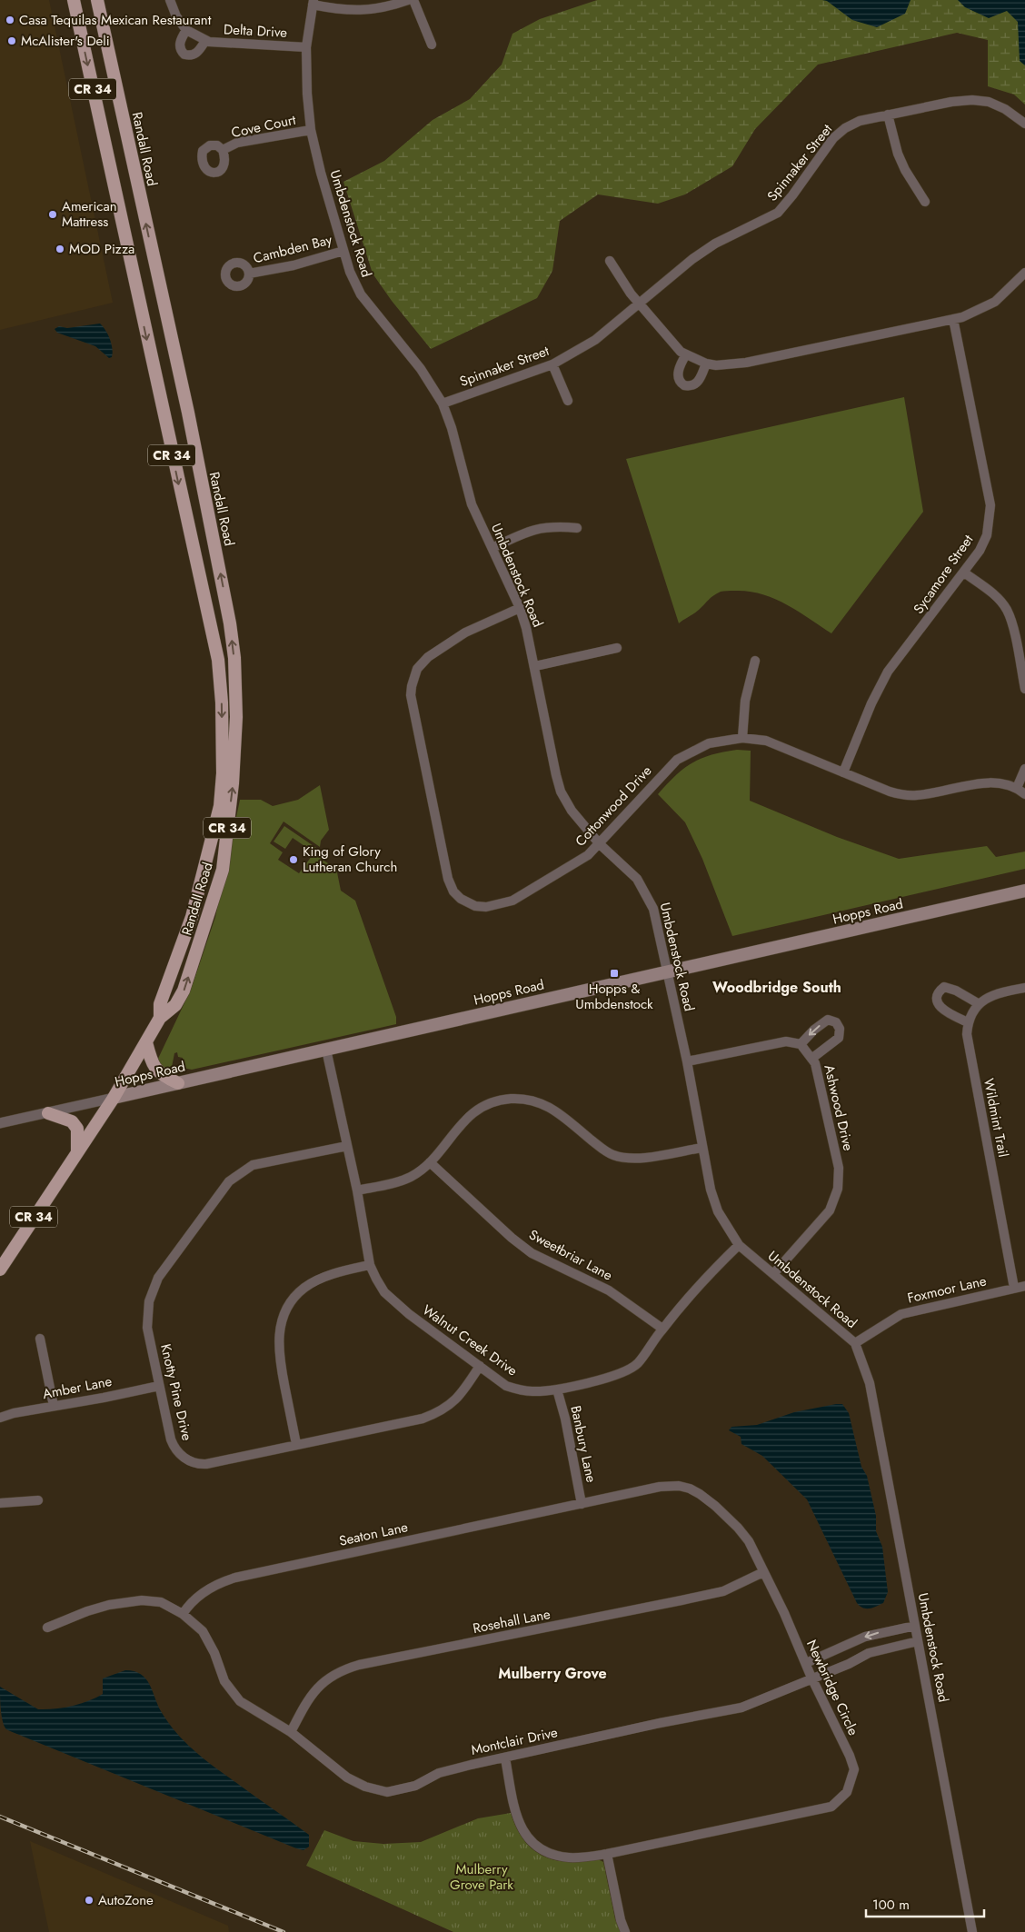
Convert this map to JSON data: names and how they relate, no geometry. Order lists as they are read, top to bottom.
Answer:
{
  "streets": {
    "main road": ["CR 34", "Randall Road", "Hopps Road"],
    "street": [
      "Delta Drive",
      "Cove Court",
      "Spinnaker Street",
      "Umbdenstock Road",
      "Cambden Bay",
      "Sycamore Street",
      "Cottonwood Drive",
      "Ashwood Drive",
      "Wildmint Trail",
      "Sweetbriar Lane",
      "Foxmoor Lane",
      "Walnut Creek Drive",
      "Amber Lane",
      "Knotty Pine Drive",
      "Banbury Lane",
      "Seaton Lane",
      "Rosehall Lane",
      "Newbridge Circle",
      "Montclair Drive"
    ]
  },
  "crossings": [
    ["Delta Drive", "Umbdenstock Road"],
    ["Cove Court", "Umbdenstock Road"],
    ["Randall Road", "Hopps Road"],
    ["Spinnaker Street", "Umbdenstock Road"],
    ["Umbdenstock Road", "Cambden Bay"],
    ["Umbdenstock Road", "Cottonwood Drive"],
    ["Umbdenstock Road", "Hopps Road"],
    ["Umbdenstock Road", "Ashwood Drive"],
    ["Umbdenstock Road", "Foxmoor Lane"],
    ["Umbdenstock Road", "Walnut Creek Drive"],
    ["Umbdenstock Road", "Montclair Drive"],
    ["Sycamore Street", "Cottonwood Drive"],
    ["Hopps Road", "Walnut Creek Drive"],
    ["Wildmint Trail", "Foxmoor Lane"],
    ["Sweetbriar Lane", "Walnut Creek Drive"],
    ["Walnut Creek Drive", "Knotty Pine Drive"],
    ["Walnut Creek Drive", "Banbury Lane"],
    ["Amber Lane", "Knotty Pine Drive"],
    ["Banbury Lane", "Seaton Lane"],
    ["Banbury Lane", "Newbridge Circle"],
    ["Seaton Lane", "Newbridge Circle"],
    ["Seaton Lane", "Montclair Drive"],
    ["Rosehall Lane", "Newbridge Circle"],
    ["Rosehall Lane", "Montclair Drive"],
    ["Newbridge Circle", "Montclair Drive"]
  ],
  "districts": ["Woodbridge South", "Mulberry Grove"],
  "parks": ["Mulberry Grove Park"],
  "places": {
    "other": [
      "Casa Tequilas Mexican Restaurant",
      "McAlister's Deli",
      "American Mattress",
      "MOD Pizza",
      "King of Glory Lutheran Church",
      "AutoZone"
    ],
    "transit": ["Hopps & Umbdenstock"]
  },
  "scale_bar": "100 m"
}
